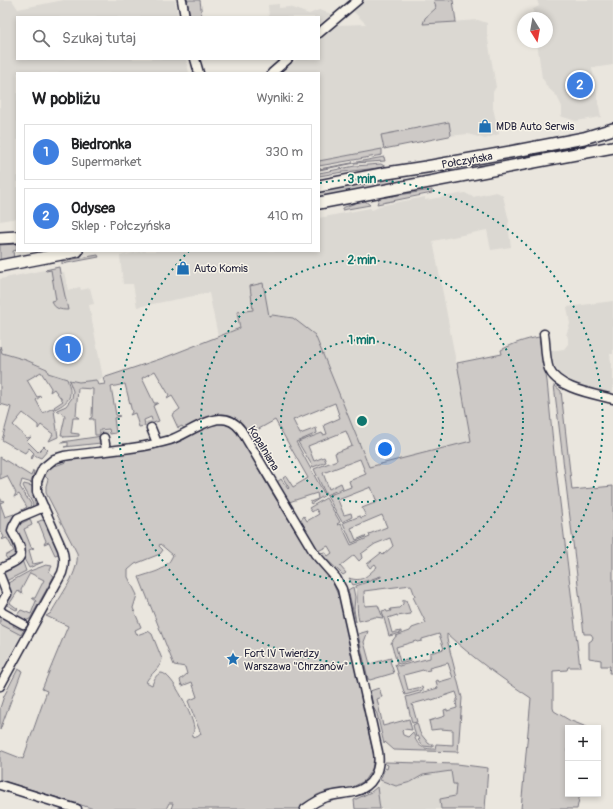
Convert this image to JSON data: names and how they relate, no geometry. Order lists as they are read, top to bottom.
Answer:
{
  "streets": {
    "main road": ["Połczyńska"],
    "street": ["Kopalniana"]
  },
  "places": {
    "shop": ["MDB Auto Serwis", "Auto Komis"],
    "place": ["Fort IV Twierdzy Warszawa \"Chrzanów\""]
  },
  "north": "bottom",
  "page": {
    "search": "Szukaj tutaj",
    "pins": ["2", "1"],
    "heading": ["W pobliżu", "Wyniki: 2"],
    "list": [
      {
        "mark": "1",
        "name": "Biedronka",
        "note": "Supermarket",
        "value": "330 m"
      },
      {
        "mark": "2",
        "name": "Odysea",
        "note": "Sklep · Połczyńska",
        "value": "410 m"
      }
    ],
    "map_buttons": ["+", "−"]
  },
  "rings": ["3 min", "2 min", "1 min"]
}
